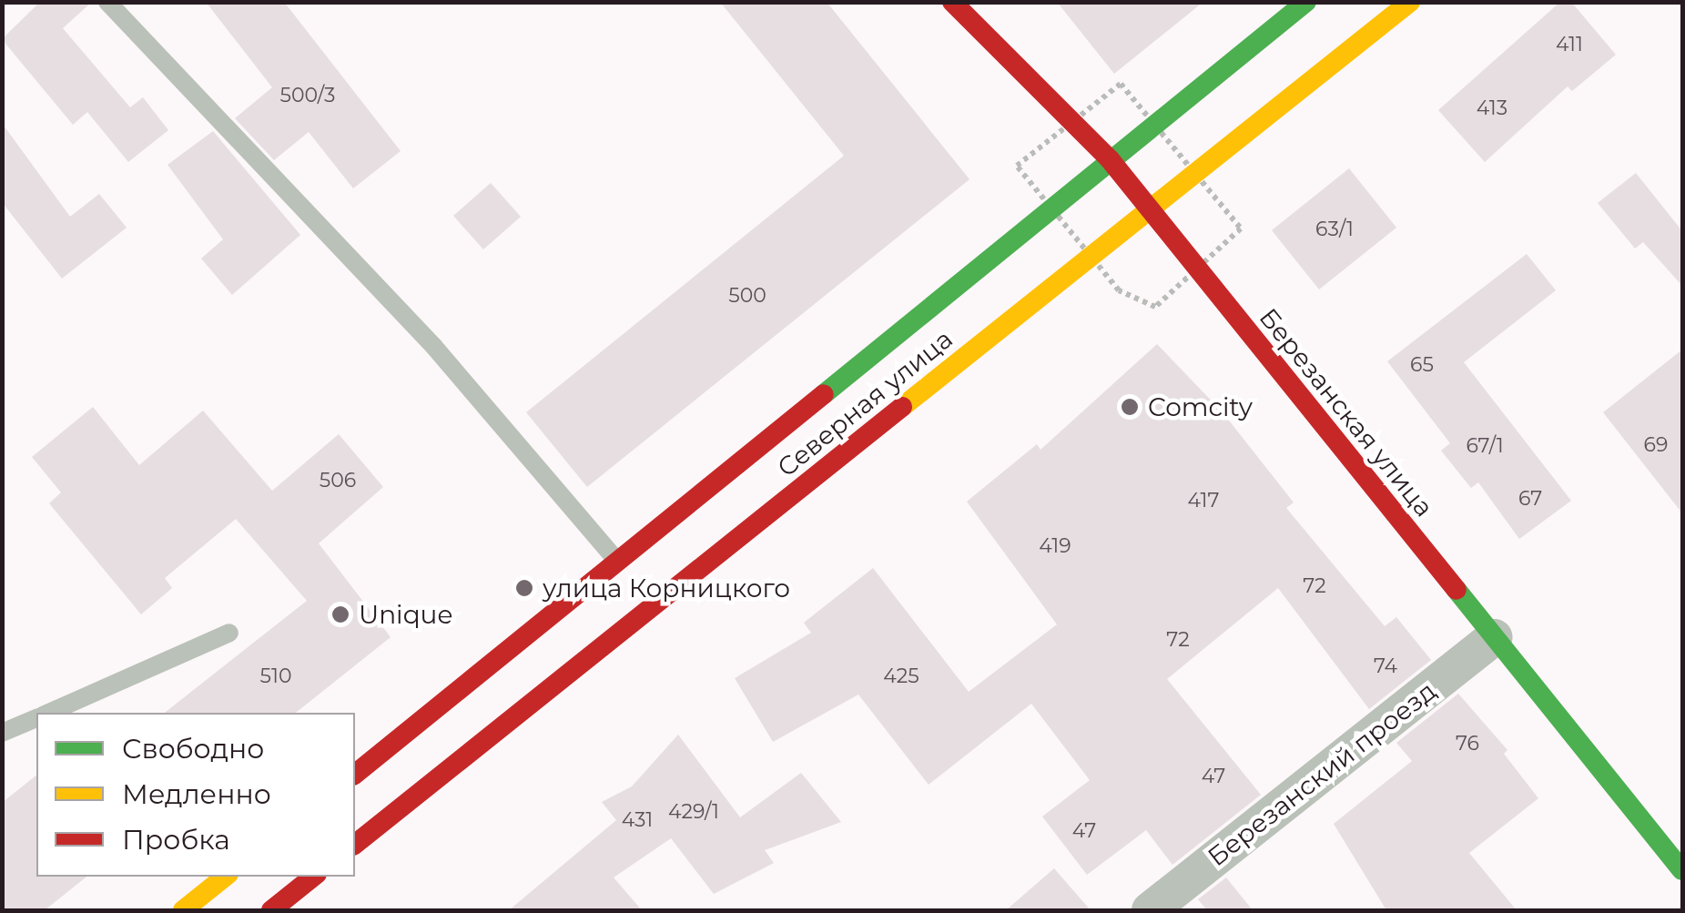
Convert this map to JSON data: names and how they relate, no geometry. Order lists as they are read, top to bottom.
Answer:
{
  "streets": {
    "main road": ["Северная улица", "Березанская улица"],
    "street": ["Березанский проезд"]
  },
  "crossings": [
    ["Северная улица", "Березанская улица"],
    ["Березанская улица", "Березанский проезд"]
  ],
  "places": ["Comcity", "улица Корницкого", "Unique"],
  "house_numbers": [
    "411",
    "500/3",
    "413",
    "63/1",
    "500",
    "65",
    "69",
    "67/1",
    "506",
    "67",
    "417",
    "419",
    "72",
    "72",
    "74",
    "510",
    "425",
    "76",
    "47",
    "429/1",
    "431",
    "47"
  ],
  "legend": ["Свободно", "Медленно", "Пробка"]
}
